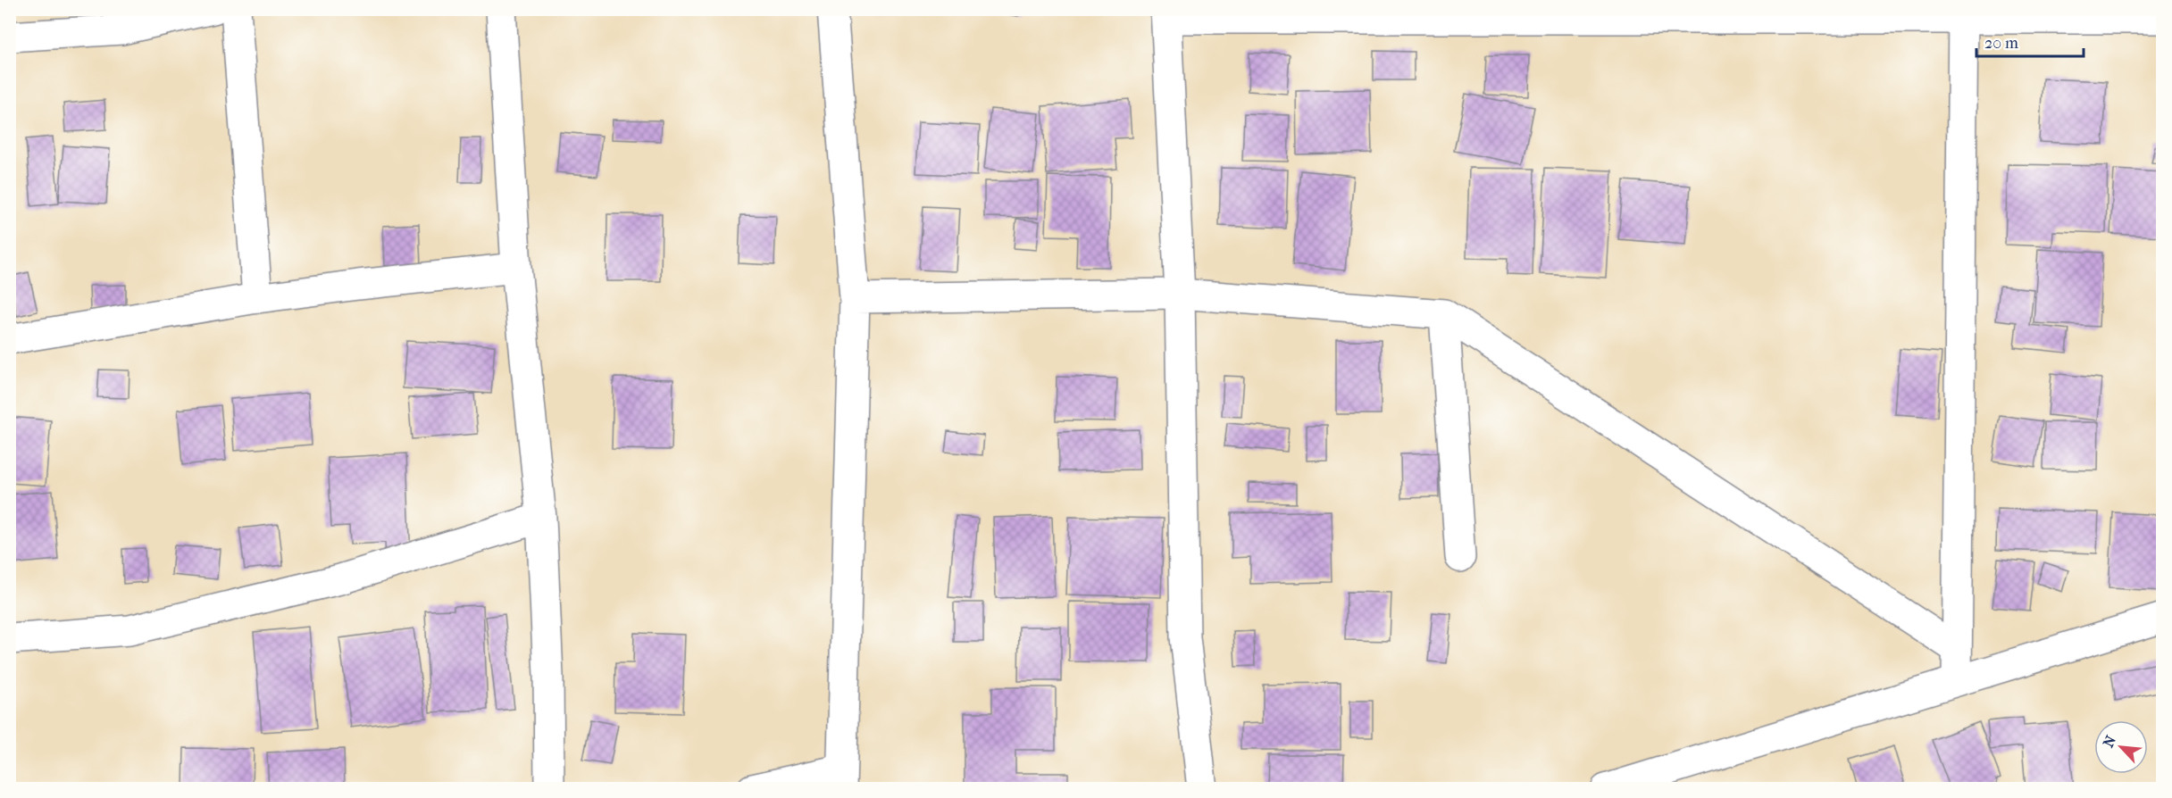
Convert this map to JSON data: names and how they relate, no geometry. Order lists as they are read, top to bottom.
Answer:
{
  "scale_bar": "20 m",
  "north": "top left"
}
